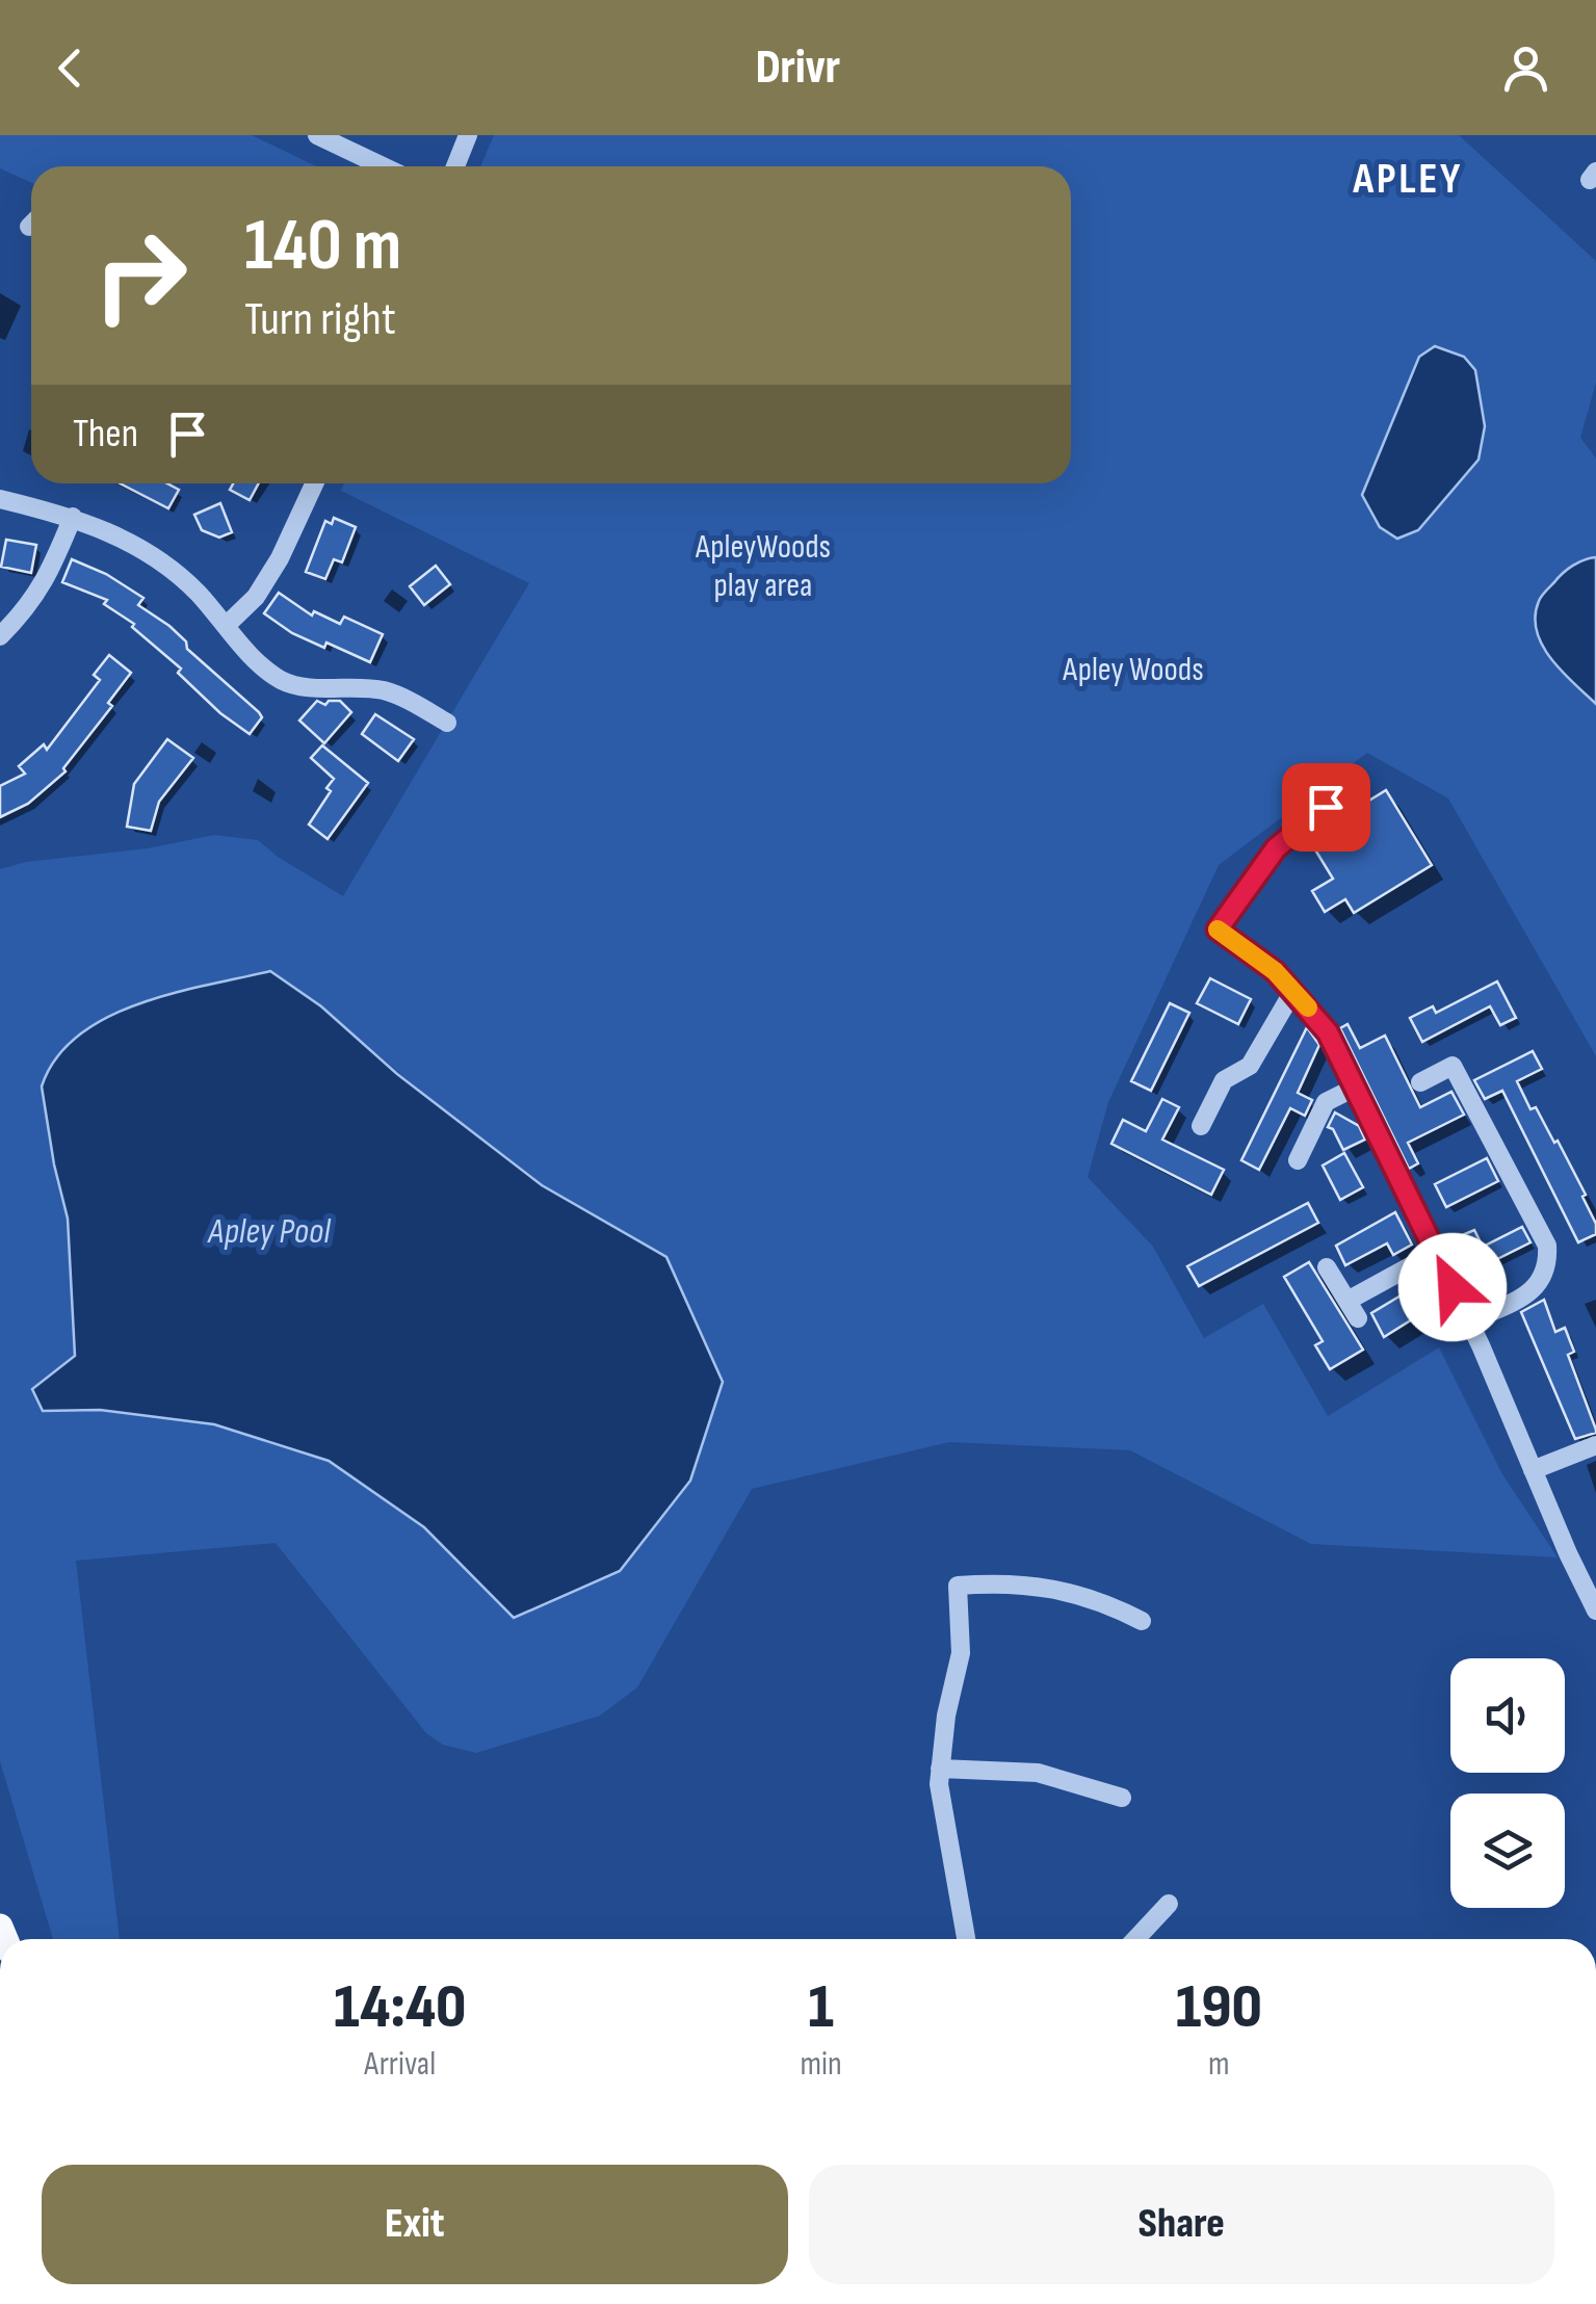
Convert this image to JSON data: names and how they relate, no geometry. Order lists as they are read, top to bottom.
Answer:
{
  "districts": ["APLEY"],
  "water": ["Apley Pool"],
  "parks": ["ApleyWoods play area", "Apley Woods"],
  "page": {
    "header": "Drivr",
    "turn": ["140 m", "Turn right"],
    "then": "Then",
    "eta": [
      "14:40",
      "Arrival",
      "1",
      "min",
      "190",
      "m"
    ],
    "buttons": ["Exit", "Share"]
  }
}
